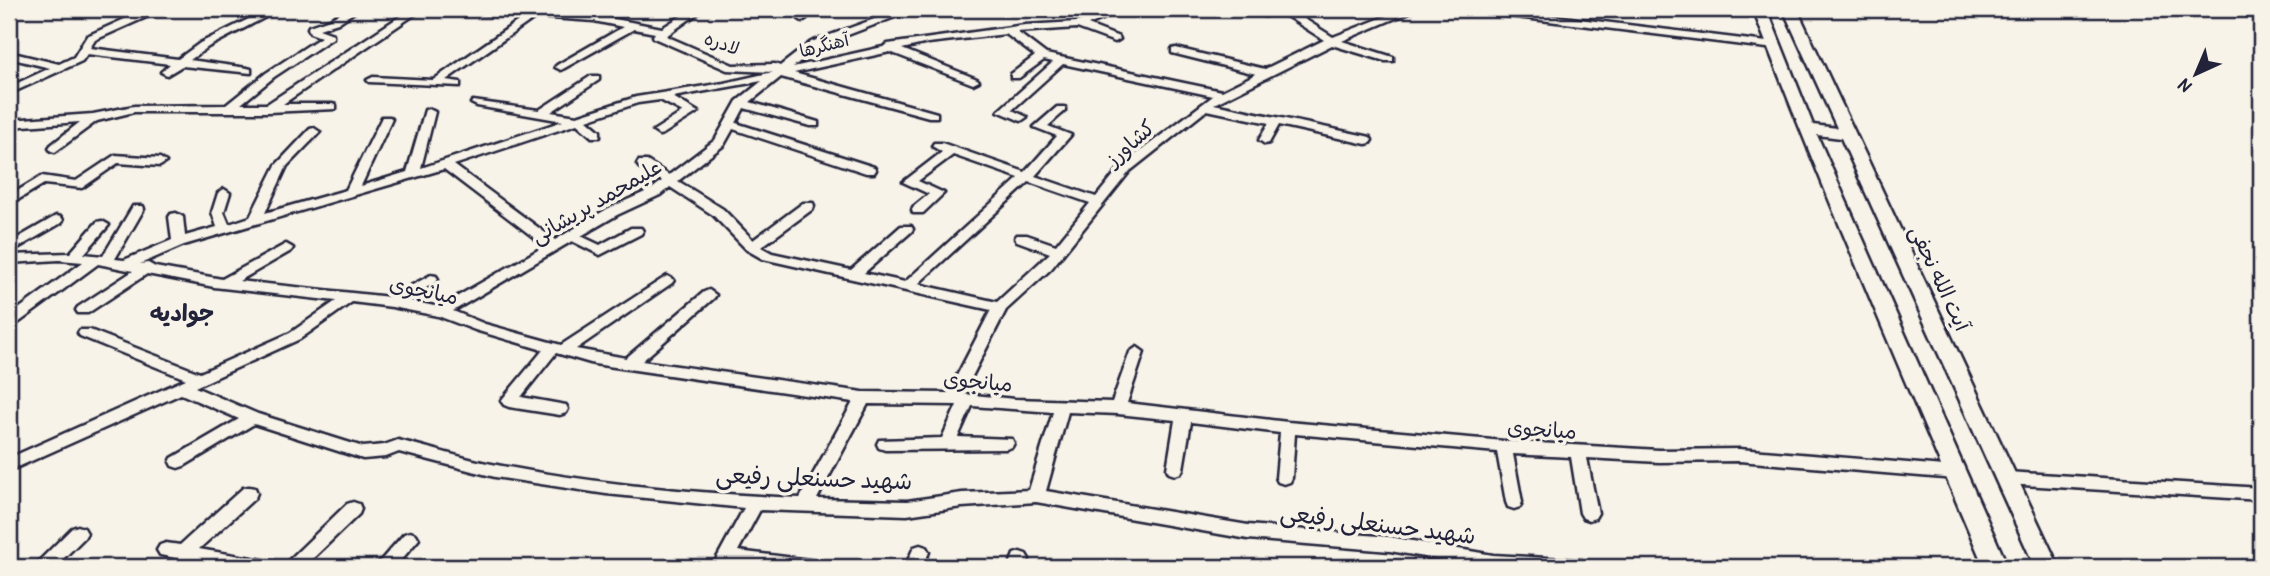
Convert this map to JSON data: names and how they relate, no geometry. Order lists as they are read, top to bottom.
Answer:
{
  "streets": {
    "main road": ["آیت الله نجفی"],
    "street": [
      "لادره",
      "آهنگرها",
      "کشاورز",
      "علیمحمد پریشانی",
      "میانجوی",
      "شهید حسنعلی رفیعی"
    ]
  },
  "crossings": [
    ["لادره", "آهنگرها"],
    ["لادره", "علیمحمد پریشانی"],
    ["آهنگرها", "علیمحمد پریشانی"],
    ["آهنگرها", "میانجوی"],
    ["کشاورز", "میانجوی"],
    ["علیمحمد پریشانی", "میانجوی"]
  ],
  "districts": ["جوادیه"],
  "north": "bottom left"
}
